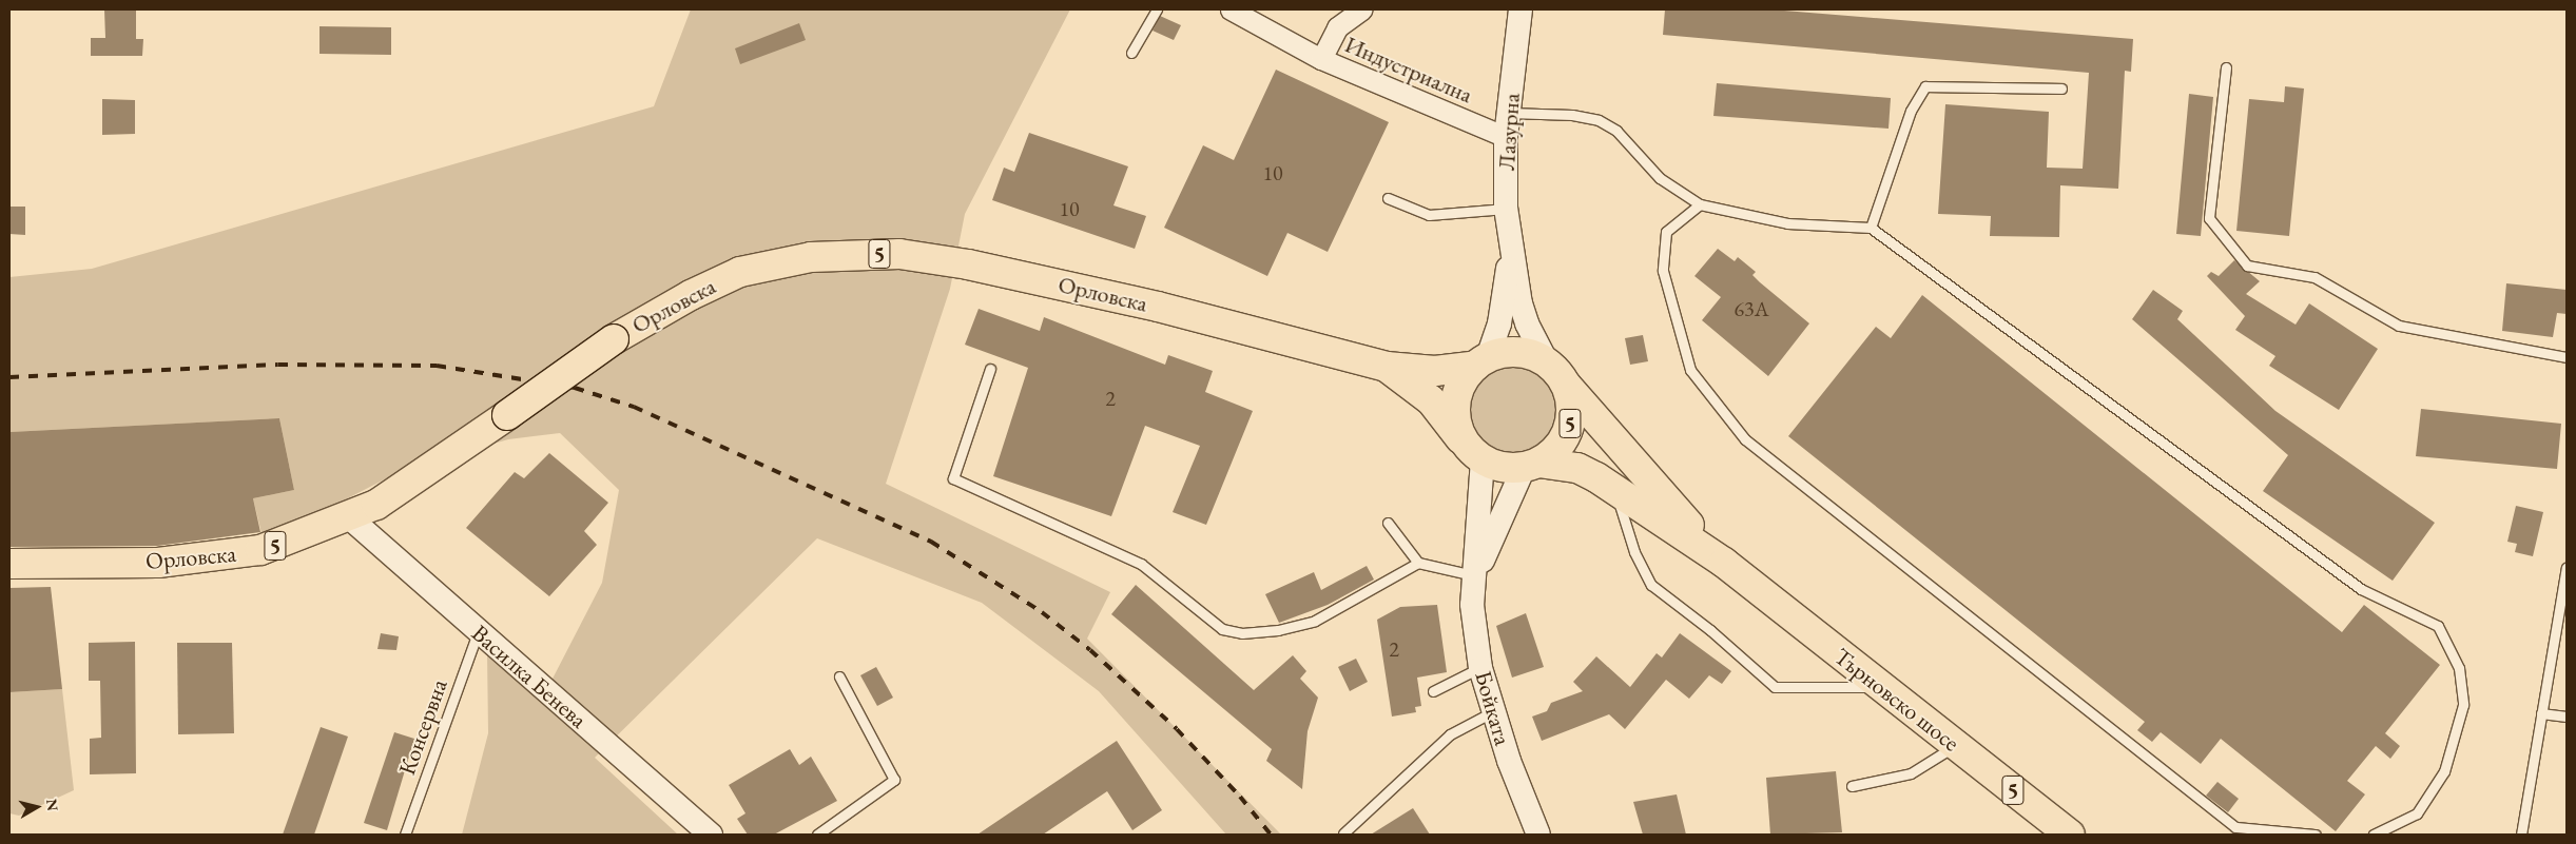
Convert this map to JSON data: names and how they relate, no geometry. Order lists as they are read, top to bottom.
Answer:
{
  "streets": {
    "main road": ["5", "Орловска", "Търновско шосе"],
    "street": [
      "Индустриална",
      "Лазурна",
      "Василка Бенева",
      "Бойката"
    ],
    "lane": ["Консервна"]
  },
  "crossings": [
    ["Индустриална", "Лазурна"],
    ["Лазурна", "5"],
    ["Лазурна", "Орловска"],
    ["Лазурна", "Търновско шосе"],
    ["Лазурна", "Бойката"],
    ["5", "Орловска"],
    ["5", "Търновско шосе"],
    ["5", "Бойката"],
    ["Орловска", "Василка Бенева"],
    ["Орловска", "Търновско шосе"],
    ["Орловска", "Бойката"],
    ["Василка Бенева", "Консервна"],
    ["Търновско шосе", "Бойката"]
  ],
  "house_numbers": [
    "10",
    "10",
    "63А",
    "2",
    "2"
  ],
  "north": "right"
}
